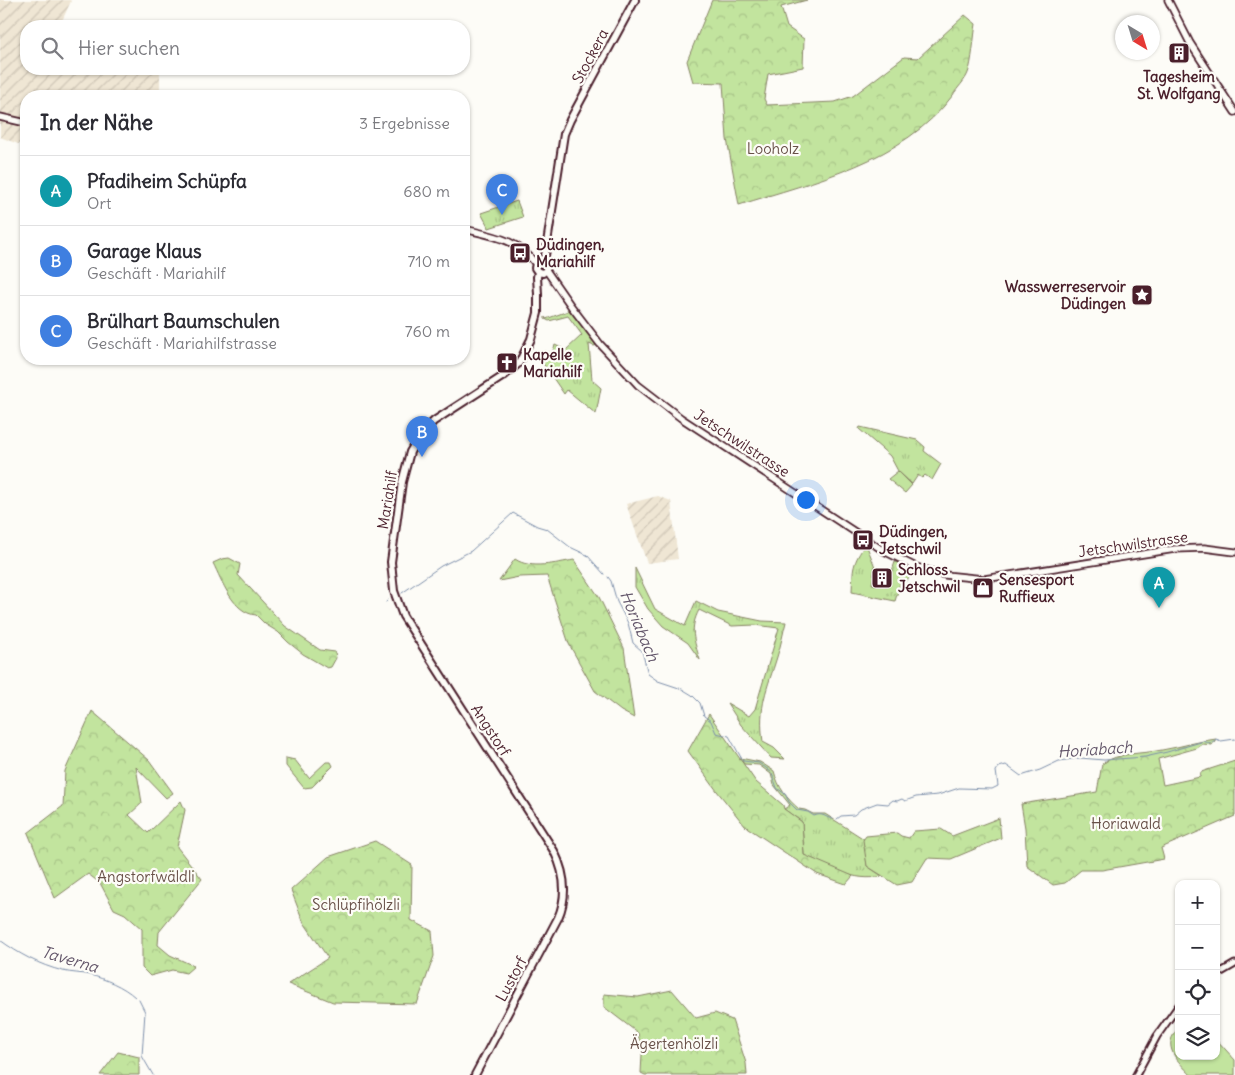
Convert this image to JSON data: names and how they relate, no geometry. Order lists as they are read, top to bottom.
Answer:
{
  "streets": {
    "main road": [
      "Stockera",
      "Jetschwilstrasse",
      "Mariahilf",
      "Angstorf",
      "Lustorf"
    ]
  },
  "crossings": [
    ["Stockera", "Jetschwilstrasse"],
    ["Stockera", "Mariahilf"],
    ["Jetschwilstrasse", "Mariahilf"],
    ["Mariahilf", "Angstorf"],
    ["Angstorf", "Lustorf"]
  ],
  "water": ["Horiabach", "Taverna"],
  "parks": [
    "Looholz",
    "Horiawald",
    "Angstorfwäldli",
    "Schlüpfihölzli",
    "Ägertenhölzli"
  ],
  "places": {
    "building": ["Tagesheim St. Wolfgang", "Schloss Jetschwil"],
    "bus stop": ["Düdingen, Mariahilf", "Düdingen, Jetschwil"],
    "place": ["Wasswerreservoir Düdingen"],
    "church": ["Kapelle Mariahilf"],
    "shop": ["Sensesport Ruffieux"]
  },
  "north": "bottom right",
  "page": {
    "search": "Hier suchen",
    "heading": ["In der Nähe", "3 Ergebnisse"],
    "list": [
      {
        "mark": "A",
        "name": "Pfadiheim Schüpfa",
        "note": "Ort",
        "value": "680 m"
      },
      {
        "mark": "B",
        "name": "Garage Klaus",
        "note": "Geschäft · Mariahilf",
        "value": "710 m"
      },
      {
        "mark": "C",
        "name": "Brülhart Baumschulen",
        "note": "Geschäft · Mariahilfstrasse",
        "value": "760 m"
      }
    ],
    "pins": ["C", "B", "A"],
    "map_buttons": ["+", "−"]
  }
}
